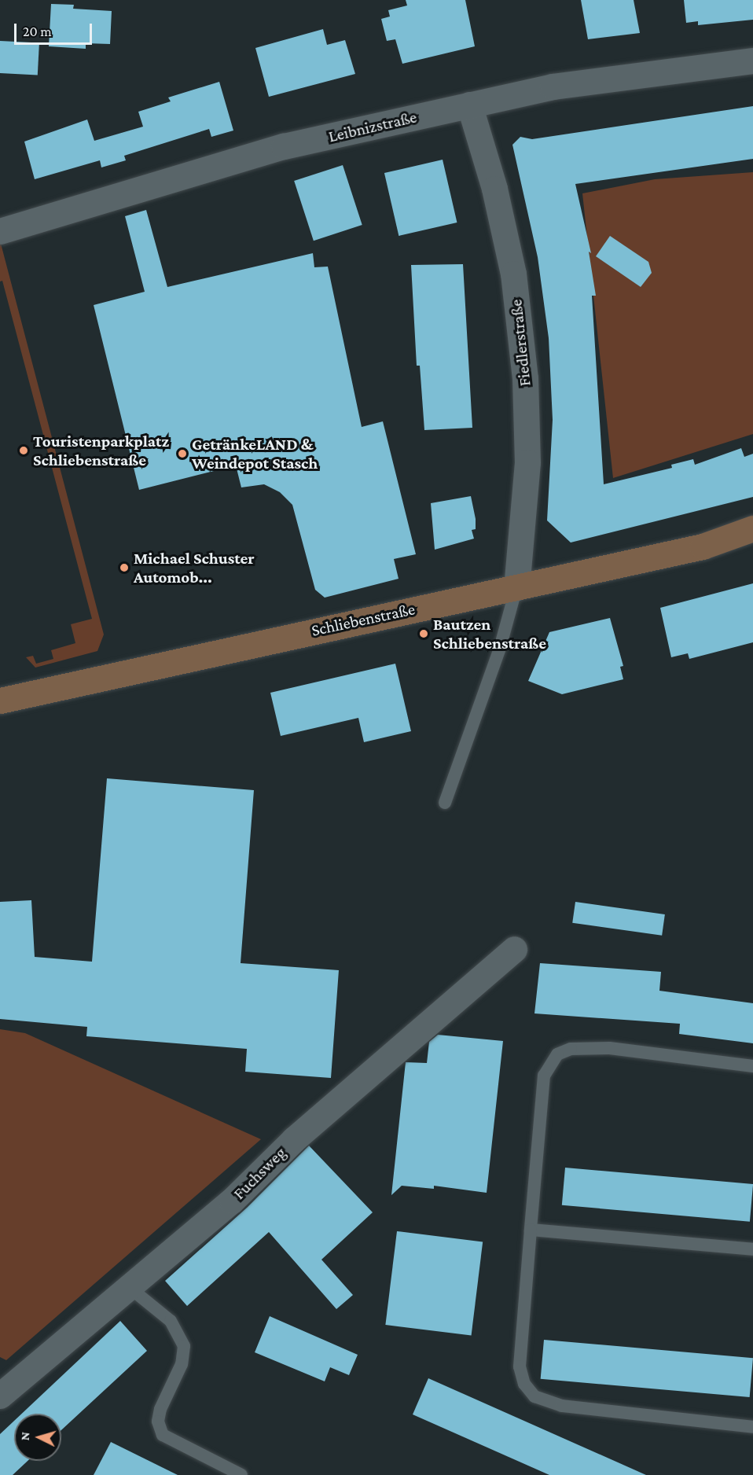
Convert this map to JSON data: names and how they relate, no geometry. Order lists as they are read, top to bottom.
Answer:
{
  "streets": {
    "main road": ["Schliebenstraße"],
    "street": ["Leibnizstraße", "Fiedlerstraße", "Fuchsweg"]
  },
  "crossings": [
    ["Leibnizstraße", "Fiedlerstraße"],
    ["Fiedlerstraße", "Schliebenstraße"]
  ],
  "places": [
    "Touristenparkplatz Schliebenstraße",
    "GetränkeLAND & Weindepot Stasch",
    "Michael Schuster Automob...",
    "Bautzen Schliebenstraße"
  ],
  "scale_bar": "20 m",
  "north": "left"
}
